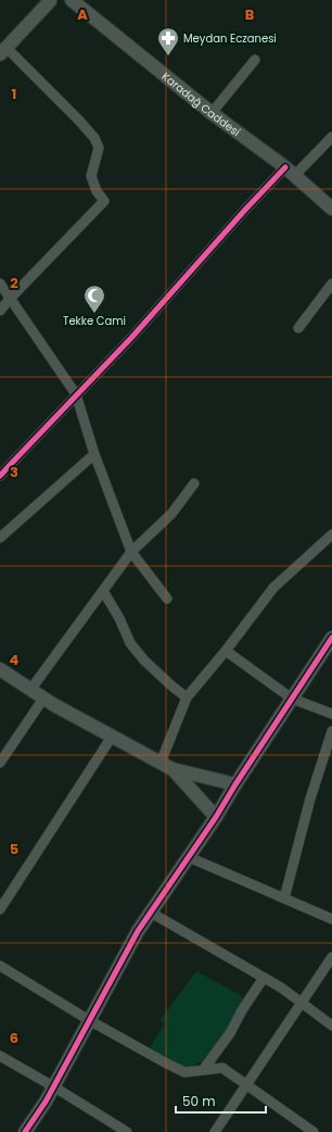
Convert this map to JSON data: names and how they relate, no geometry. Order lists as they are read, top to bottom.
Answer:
{
  "streets": {
    "street": ["Karadağ Caddesi"]
  },
  "places": {
    "pharmacy": ["Meydan Eczanesi"],
    "mosque": ["Tekke Cami"]
  },
  "scale_bar": "50 m",
  "grid": {
    "columns": ["A", "B"],
    "rows": [
      "1",
      "2",
      "3",
      "4",
      "5",
      "6"
    ]
  }
}
